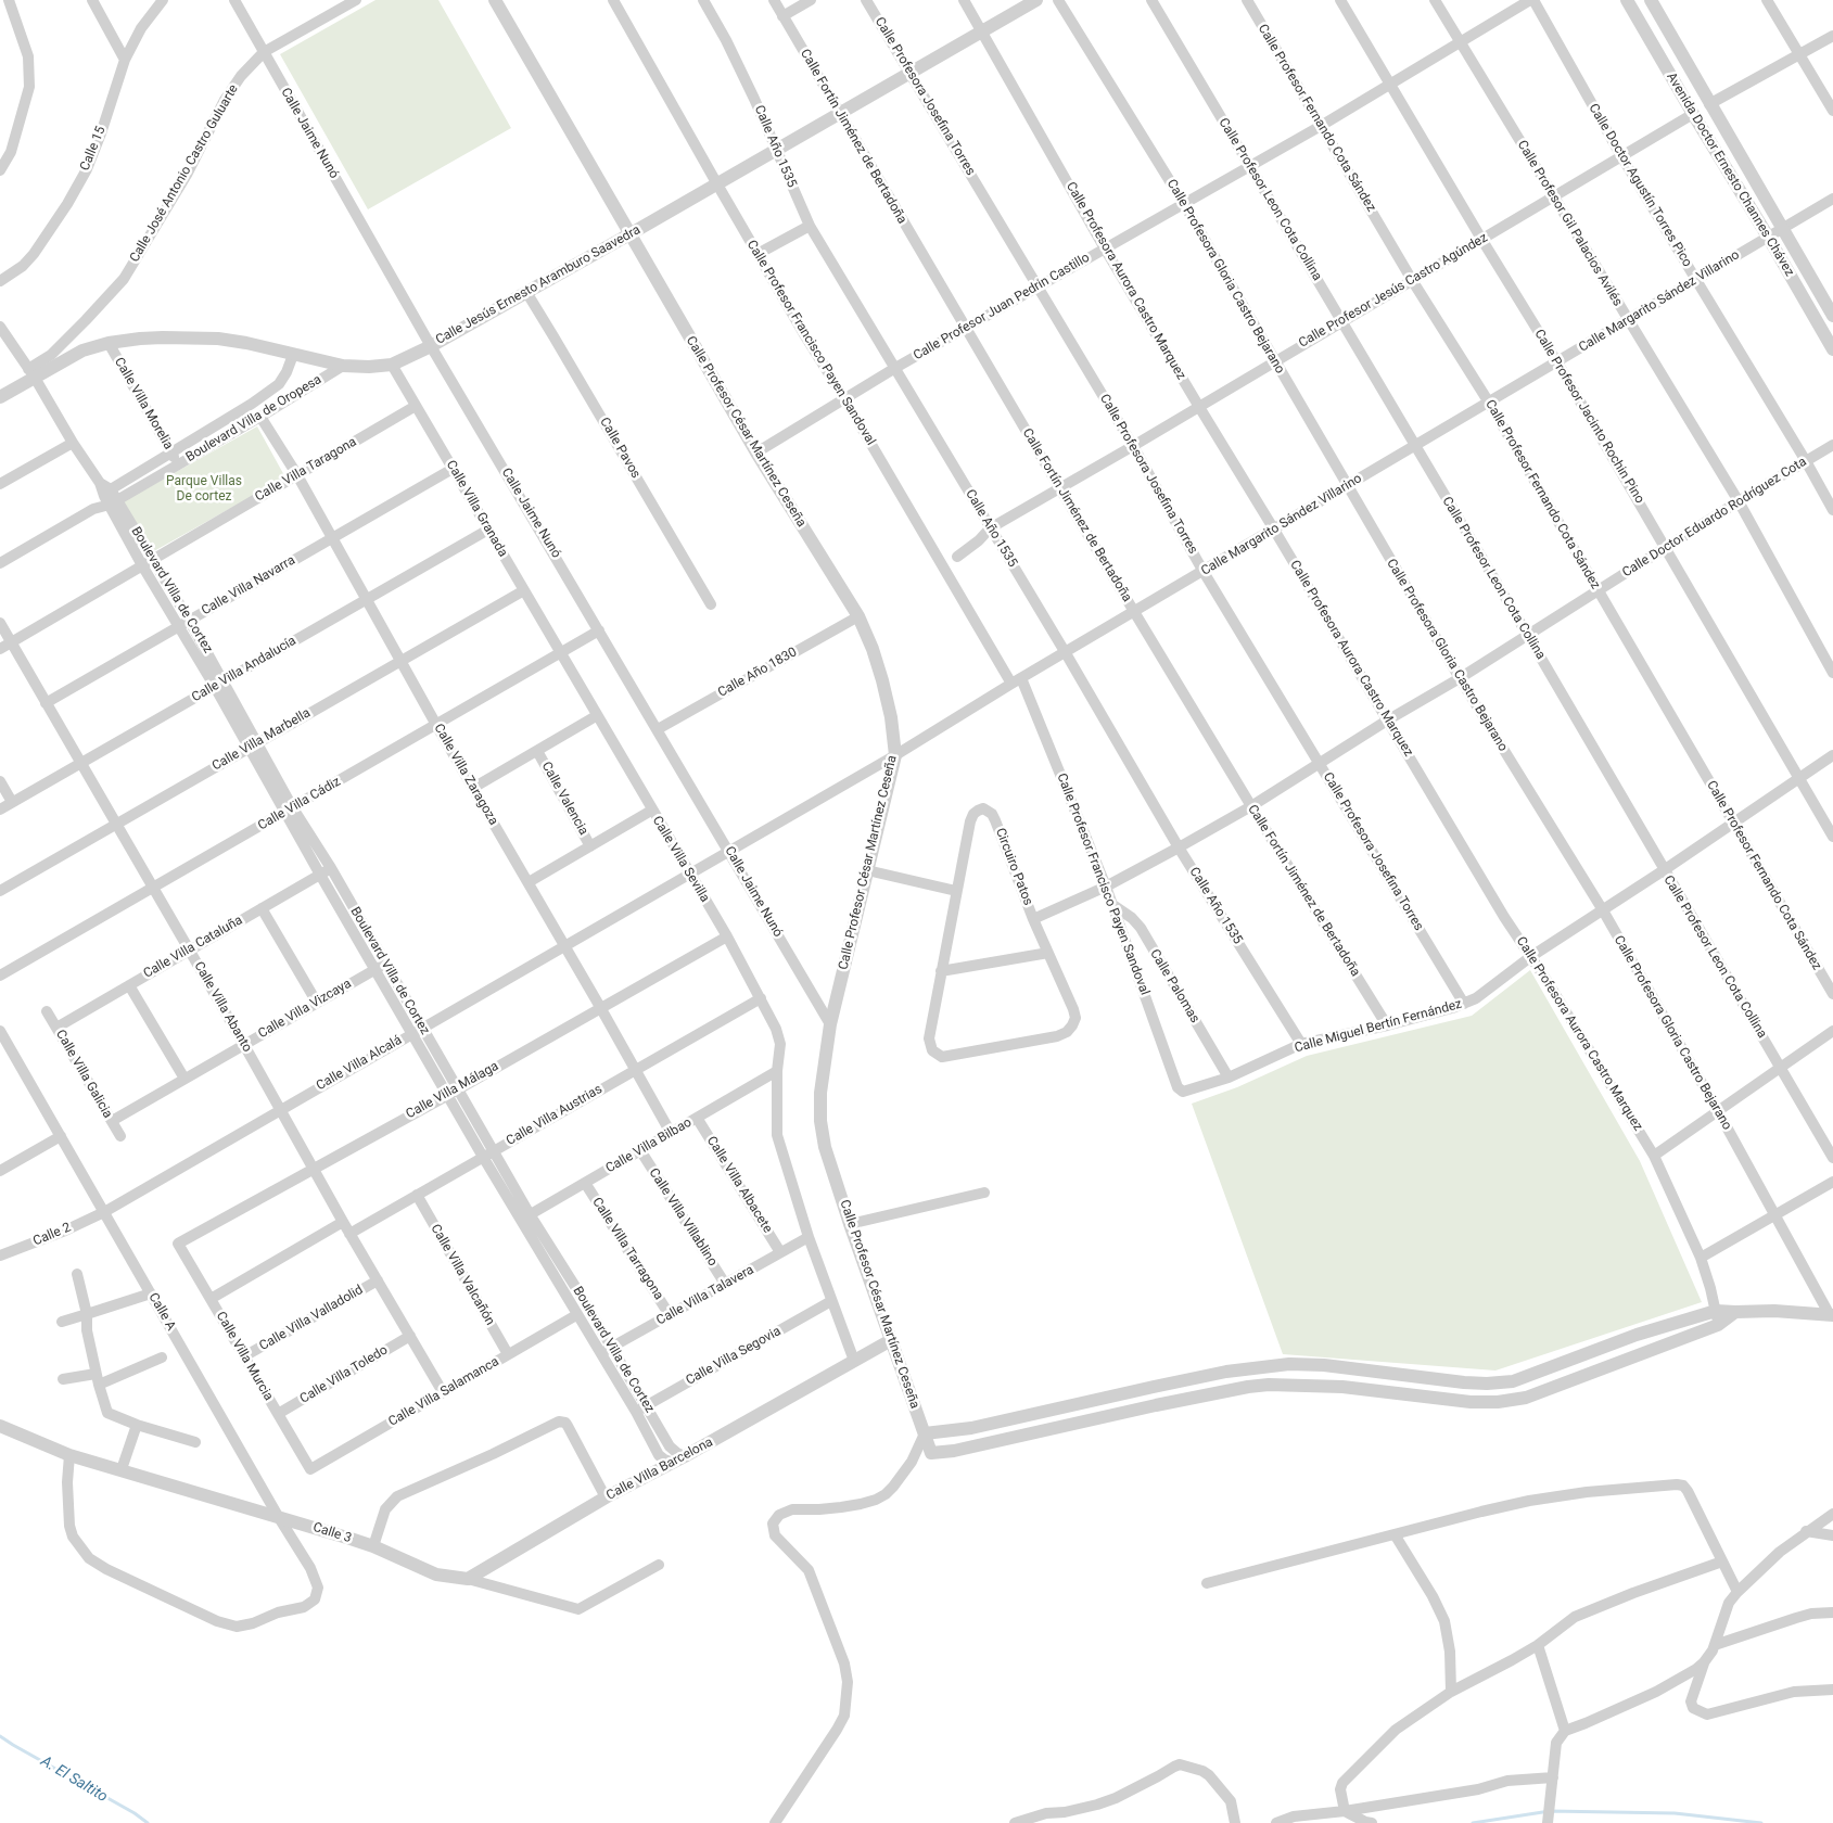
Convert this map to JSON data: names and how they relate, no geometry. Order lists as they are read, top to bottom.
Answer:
{
  "streets": {
    "street": [
      "Calle Profesora Josefina Torres",
      "Calle Profesor Fernando Cota Sández",
      "Calle Jaime Nunó",
      "Calle Fortín Jiménez de Bertadoña",
      "Calle Año 1535",
      "Calle 15",
      "Calle José Antonio Castro Guluarte",
      "Avenida Doctor Ernesto Channes Chávez",
      "Calle Doctor Agustín Torres Pico",
      "Calle Profesor Leon Cota Collina",
      "Calle Profesor Gil Palacios Avilés",
      "Calle Profesora Gloria Castro Bejarano",
      "Calle Profesora Aurora Castro Marquez",
      "Calle Jesús Ernesto Aramburo Saavedra",
      "Calle Profesor Jesús Castro Agúndez",
      "Calle Margarito Sández Villarino",
      "Calle Profesor Juan Pedrin Castillo",
      "Calle Profesor Francisco Payen Sandoval",
      "Calle Villa Morelia",
      "Calle Profesor Jacinto Rochin Pino",
      "Boulevard Villa de Oropesa",
      "Calle Profesor César Martínez Ceseña",
      "Calle Pavos",
      "Calle Villa Taragona",
      "Calle Villa Granada",
      "Calle Doctor Eduardo Rodríguez Cota",
      "Calle Villa Navarra",
      "Boulevard Villa de Cortez",
      "Calle Villa Andalucía",
      "Calle Año 1830",
      "Calle Villa Marbella",
      "Calle Villa Zaragoza",
      "Calle Valencia",
      "Calle Villa Cádiz",
      "Calle Villa Sevilla",
      "Circuiro Patos",
      "Calle Villa Cataluña",
      "Calle Palomas",
      "Calle Villa Abanto",
      "Calle Villa Vizcaya",
      "Calle Miguel Bertín Fernández",
      "Calle Villa Alcalá",
      "Calle Villa Galicia",
      "Calle Villa Málaga",
      "Calle Villa Austrias",
      "Calle Villa Bilbao",
      "Calle Villa Albacete",
      "Calle Villa Villablino",
      "Calle 2",
      "Calle Villa Tarragona",
      "Calle Villa Valcañón",
      "Calle Villa Talavera",
      "Calle A",
      "Calle Villa Valladolid",
      "Calle Villa Murcia",
      "Calle Villa Segovia",
      "Calle Villa Toledo",
      "Calle Villa Salamanca",
      "Calle Villa Barcelona",
      "Calle 3"
    ]
  },
  "crossings": [
    ["Calle Profesora Josefina Torres", "Calle Jesús Ernesto Aramburo Saavedra"],
    ["Calle Profesora Josefina Torres", "Calle Profesor Jesús Castro Agúndez"],
    ["Calle Profesora Josefina Torres", "Calle Margarito Sández Villarino"],
    ["Calle Profesora Josefina Torres", "Calle Profesor Juan Pedrin Castillo"],
    ["Calle Profesora Josefina Torres", "Calle Doctor Eduardo Rodríguez Cota"],
    ["Calle Profesora Josefina Torres", "Calle Miguel Bertín Fernández"],
    ["Calle Profesor Fernando Cota Sández", "Calle Profesor Jesús Castro Agúndez"],
    ["Calle Profesor Fernando Cota Sández", "Calle Margarito Sández Villarino"],
    ["Calle Profesor Fernando Cota Sández", "Calle Profesor Juan Pedrin Castillo"],
    ["Calle Profesor Fernando Cota Sández", "Calle Doctor Eduardo Rodríguez Cota"],
    ["Calle Profesor Fernando Cota Sández", "Calle Miguel Bertín Fernández"],
    ["Calle Jaime Nunó", "Calle José Antonio Castro Guluarte"],
    ["Calle Jaime Nunó", "Calle Jesús Ernesto Aramburo Saavedra"],
    ["Calle Jaime Nunó", "Calle Margarito Sández Villarino"],
    ["Calle Jaime Nunó", "Calle Profesor César Martínez Ceseña"],
    ["Calle Jaime Nunó", "Calle Año 1830"],
    ["Calle Jaime Nunó", "Calle Villa Cádiz"],
    ["Calle Jaime Nunó", "Calle Villa Alcalá"],
    ["Calle Fortín Jiménez de Bertadoña", "Calle Jesús Ernesto Aramburo Saavedra"],
    ["Calle Fortín Jiménez de Bertadoña", "Calle Profesor Jesús Castro Agúndez"],
    ["Calle Fortín Jiménez de Bertadoña", "Calle Margarito Sández Villarino"],
    ["Calle Fortín Jiménez de Bertadoña", "Calle Profesor Juan Pedrin Castillo"],
    ["Calle Fortín Jiménez de Bertadoña", "Calle Doctor Eduardo Rodríguez Cota"],
    ["Calle Fortín Jiménez de Bertadoña", "Calle Miguel Bertín Fernández"],
    ["Calle Año 1535", "Calle Jesús Ernesto Aramburo Saavedra"],
    ["Calle Año 1535", "Calle Profesor Jesús Castro Agúndez"],
    ["Calle Año 1535", "Calle Margarito Sández Villarino"],
    ["Calle Año 1535", "Calle Profesor Juan Pedrin Castillo"],
    ["Calle Año 1535", "Calle Doctor Eduardo Rodríguez Cota"],
    ["Calle Año 1535", "Calle Miguel Bertín Fernández"],
    ["Calle José Antonio Castro Guluarte", "Calle Jesús Ernesto Aramburo Saavedra"],
    ["Calle José Antonio Castro Guluarte", "Boulevard Villa de Cortez"],
    ["Avenida Doctor Ernesto Channes Chávez", "Calle Profesor Jesús Castro Agúndez"],
    ["Avenida Doctor Ernesto Channes Chávez", "Calle Margarito Sández Villarino"],
    ["Calle Doctor Agustín Torres Pico", "Calle Profesor Jesús Castro Agúndez"],
    ["Calle Doctor Agustín Torres Pico", "Calle Margarito Sández Villarino"],
    ["Calle Doctor Agustín Torres Pico", "Calle Profesor Juan Pedrin Castillo"],
    ["Calle Doctor Agustín Torres Pico", "Calle Doctor Eduardo Rodríguez Cota"],
    ["Calle Profesor Leon Cota Collina", "Calle Profesor Jesús Castro Agúndez"],
    ["Calle Profesor Leon Cota Collina", "Calle Margarito Sández Villarino"],
    ["Calle Profesor Leon Cota Collina", "Calle Profesor Juan Pedrin Castillo"],
    ["Calle Profesor Leon Cota Collina", "Calle Doctor Eduardo Rodríguez Cota"],
    ["Calle Profesor Leon Cota Collina", "Calle Miguel Bertín Fernández"],
    ["Calle Profesor Gil Palacios Avilés", "Calle Profesor Jesús Castro Agúndez"],
    ["Calle Profesor Gil Palacios Avilés", "Calle Margarito Sández Villarino"],
    ["Calle Profesor Gil Palacios Avilés", "Calle Profesor Juan Pedrin Castillo"],
    ["Calle Profesor Gil Palacios Avilés", "Calle Doctor Eduardo Rodríguez Cota"],
    ["Calle Profesora Gloria Castro Bejarano", "Calle Profesor Jesús Castro Agúndez"],
    ["Calle Profesora Gloria Castro Bejarano", "Calle Margarito Sández Villarino"],
    ["Calle Profesora Gloria Castro Bejarano", "Calle Profesor Juan Pedrin Castillo"],
    ["Calle Profesora Gloria Castro Bejarano", "Calle Doctor Eduardo Rodríguez Cota"],
    ["Calle Profesora Gloria Castro Bejarano", "Calle Miguel Bertín Fernández"],
    ["Calle Profesora Aurora Castro Marquez", "Calle Jesús Ernesto Aramburo Saavedra"],
    ["Calle Profesora Aurora Castro Marquez", "Calle Profesor Jesús Castro Agúndez"],
    ["Calle Profesora Aurora Castro Marquez", "Calle Margarito Sández Villarino"],
    ["Calle Profesora Aurora Castro Marquez", "Calle Profesor Juan Pedrin Castillo"],
    ["Calle Profesora Aurora Castro Marquez", "Calle Doctor Eduardo Rodríguez Cota"],
    ["Calle Profesora Aurora Castro Marquez", "Calle Miguel Bertín Fernández"],
    ["Calle Jesús Ernesto Aramburo Saavedra", "Calle Profesor Francisco Payen Sandoval"],
    ["Calle Jesús Ernesto Aramburo Saavedra", "Calle Villa Morelia"],
    ["Calle Jesús Ernesto Aramburo Saavedra", "Boulevard Villa de Oropesa"],
    ["Calle Jesús Ernesto Aramburo Saavedra", "Calle Profesor César Martínez Ceseña"],
    ["Calle Jesús Ernesto Aramburo Saavedra", "Calle Pavos"],
    ["Calle Jesús Ernesto Aramburo Saavedra", "Calle Villa Granada"],
    ["Calle Jesús Ernesto Aramburo Saavedra", "Boulevard Villa de Cortez"],
    ["Calle Profesor Jesús Castro Agúndez", "Calle Profesor Jacinto Rochin Pino"],
    ["Calle Margarito Sández Villarino", "Calle Profesor Francisco Payen Sandoval"],
    ["Calle Margarito Sández Villarino", "Calle Profesor Jacinto Rochin Pino"],
    ["Calle Margarito Sández Villarino", "Calle Profesor César Martínez Ceseña"],
    ["Calle Margarito Sández Villarino", "Calle Villa Alcalá"],
    ["Calle Profesor Juan Pedrin Castillo", "Calle Profesor Francisco Payen Sandoval"],
    ["Calle Profesor Juan Pedrin Castillo", "Calle Profesor Jacinto Rochin Pino"],
    ["Calle Profesor Juan Pedrin Castillo", "Calle Profesor César Martínez Ceseña"],
    ["Calle Profesor Francisco Payen Sandoval", "Calle Doctor Eduardo Rodríguez Cota"],
    ["Calle Profesor Francisco Payen Sandoval", "Calle Palomas"],
    ["Calle Profesor Francisco Payen Sandoval", "Calle Miguel Bertín Fernández"],
    ["Calle Villa Morelia", "Boulevard Villa de Oropesa"],
    ["Calle Profesor Jacinto Rochin Pino", "Calle Doctor Eduardo Rodríguez Cota"],
    ["Calle Profesor Jacinto Rochin Pino", "Calle Miguel Bertín Fernández"],
    ["Boulevard Villa de Oropesa", "Boulevard Villa de Cortez"],
    ["Boulevard Villa de Oropesa", "Calle Villa Zaragoza"],
    ["Calle Profesor César Martínez Ceseña", "Calle Año 1830"],
    ["Calle Profesor César Martínez Ceseña", "Calle Villa Barcelona"],
    ["Calle Villa Taragona", "Calle Villa Granada"],
    ["Calle Villa Taragona", "Boulevard Villa de Cortez"],
    ["Calle Villa Taragona", "Calle Villa Zaragoza"],
    ["Calle Villa Taragona", "Calle Villa Abanto"],
    ["Calle Villa Granada", "Calle Villa Navarra"],
    ["Calle Villa Granada", "Calle Villa Andalucía"],
    ["Calle Villa Granada", "Calle Villa Marbella"],
    ["Calle Villa Granada", "Calle Villa Cádiz"],
    ["Calle Villa Granada", "Calle Villa Sevilla"],
    ["Calle Doctor Eduardo Rodríguez Cota", "Circuiro Patos"],
    ["Calle Villa Navarra", "Boulevard Villa de Cortez"],
    ["Calle Villa Navarra", "Calle Villa Zaragoza"],
    ["Calle Villa Navarra", "Calle Villa Abanto"],
    ["Boulevard Villa de Cortez", "Calle Villa Andalucía"],
    ["Boulevard Villa de Cortez", "Calle Villa Marbella"],
    ["Boulevard Villa de Cortez", "Calle Villa Cádiz"],
    ["Boulevard Villa de Cortez", "Calle Villa Cataluña"],
    ["Boulevard Villa de Cortez", "Calle Villa Vizcaya"],
    ["Boulevard Villa de Cortez", "Calle Villa Alcalá"],
    ["Boulevard Villa de Cortez", "Calle Villa Málaga"],
    ["Boulevard Villa de Cortez", "Calle Villa Austrias"],
    ["Boulevard Villa de Cortez", "Calle Villa Bilbao"],
    ["Boulevard Villa de Cortez", "Calle Villa Talavera"],
    ["Boulevard Villa de Cortez", "Calle Villa Segovia"],
    ["Boulevard Villa de Cortez", "Calle Villa Salamanca"],
    ["Boulevard Villa de Cortez", "Calle Villa Barcelona"],
    ["Calle Villa Andalucía", "Calle Villa Zaragoza"],
    ["Calle Villa Andalucía", "Calle Villa Abanto"],
    ["Calle Villa Marbella", "Calle Villa Zaragoza"],
    ["Calle Villa Marbella", "Calle Villa Abanto"],
    ["Calle Villa Zaragoza", "Calle Villa Cádiz"],
    ["Calle Villa Zaragoza", "Calle Villa Alcalá"],
    ["Calle Villa Zaragoza", "Calle Villa Málaga"],
    ["Calle Villa Zaragoza", "Calle Villa Austrias"],
    ["Calle Villa Zaragoza", "Calle Villa Bilbao"],
    ["Calle Villa Cádiz", "Calle Villa Sevilla"],
    ["Calle Villa Cádiz", "Calle Villa Abanto"],
    ["Calle Villa Sevilla", "Calle Villa Alcalá"],
    ["Calle Villa Sevilla", "Calle Villa Málaga"],
    ["Calle Villa Sevilla", "Calle Villa Austrias"],
    ["Calle Villa Sevilla", "Calle Villa Bilbao"],
    ["Calle Villa Cataluña", "Calle Villa Abanto"],
    ["Calle Villa Cataluña", "Calle Villa Galicia"],
    ["Calle Palomas", "Calle Miguel Bertín Fernández"],
    ["Calle Villa Abanto", "Calle Villa Vizcaya"],
    ["Calle Villa Abanto", "Calle Villa Alcalá"],
    ["Calle Villa Abanto", "Calle Villa Málaga"],
    ["Calle Villa Abanto", "Calle Villa Austrias"],
    ["Calle Villa Abanto", "Calle Villa Valladolid"],
    ["Calle Villa Abanto", "Calle Villa Toledo"],
    ["Calle Villa Abanto", "Calle Villa Salamanca"],
    ["Calle Villa Vizcaya", "Calle Villa Galicia"],
    ["Calle Villa Alcalá", "Calle 2"],
    ["Calle Villa Alcalá", "Calle A"],
    ["Calle Villa Málaga", "Calle Villa Murcia"],
    ["Calle Villa Austrias", "Calle Villa Valcañón"],
    ["Calle Villa Bilbao", "Calle Villa Albacete"],
    ["Calle Villa Bilbao", "Calle Villa Villablino"],
    ["Calle Villa Bilbao", "Calle Villa Tarragona"],
    ["Calle Villa Albacete", "Calle Villa Talavera"],
    ["Calle Villa Villablino", "Calle Villa Talavera"],
    ["Calle 2", "Calle A"],
    ["Calle Villa Tarragona", "Calle Villa Talavera"],
    ["Calle Villa Valcañón", "Calle Villa Salamanca"],
    ["Calle A", "Calle 3"],
    ["Calle Villa Valladolid", "Calle Villa Murcia"],
    ["Calle Villa Murcia", "Calle Villa Toledo"],
    ["Calle Villa Murcia", "Calle Villa Salamanca"],
    ["Calle Villa Barcelona", "Calle 3"]
  ],
  "water": ["A. El Saltito"],
  "parks": ["Parque Villas De cortez"]
}
